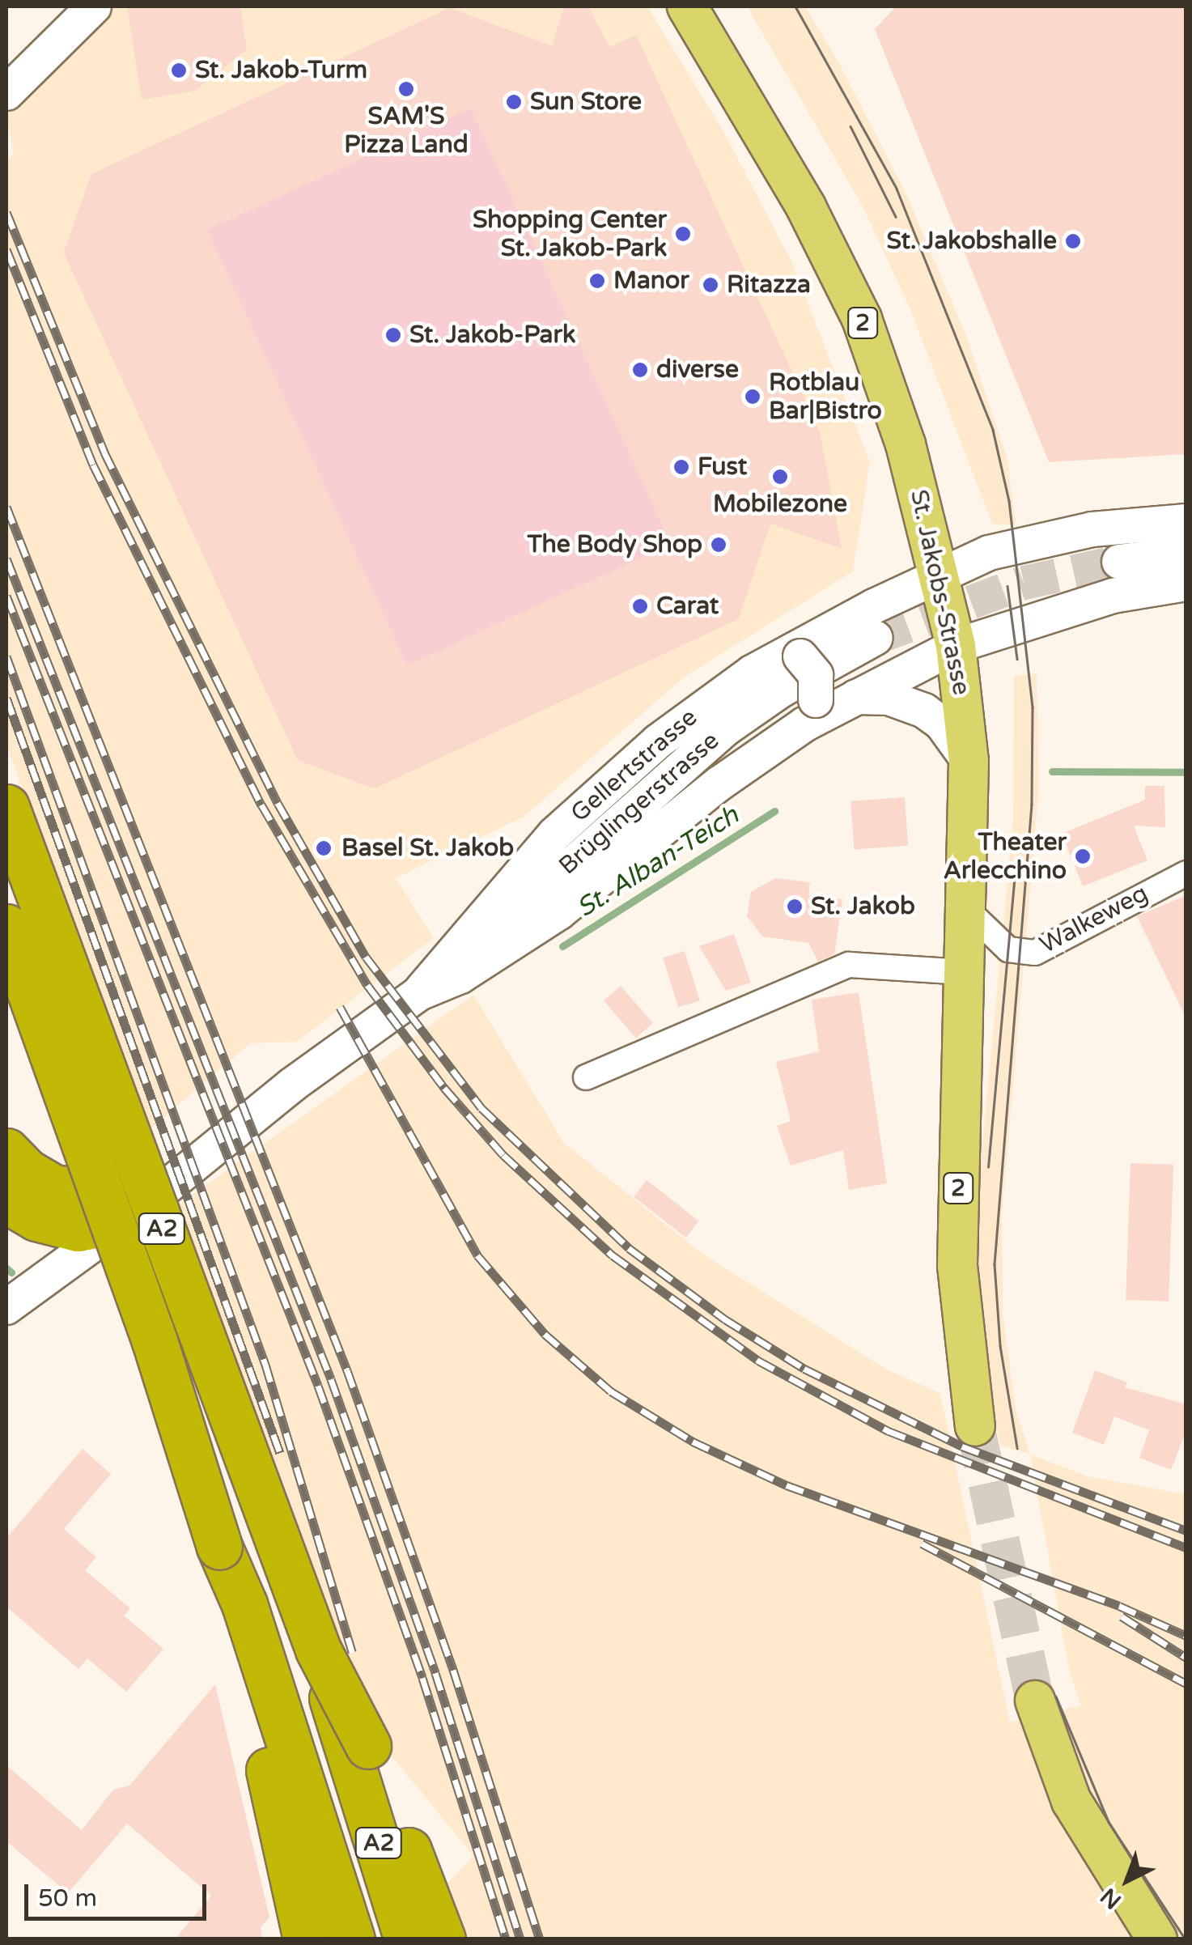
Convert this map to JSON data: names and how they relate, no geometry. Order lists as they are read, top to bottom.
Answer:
{
  "streets": {
    "highway": ["A2"],
    "main road": [
      "2",
      "St. Jakobs-Strasse",
      "Gellertstrasse",
      "Brüglingerstrasse"
    ],
    "street": ["Walkeweg"]
  },
  "crossings": [
    ["St. Jakobs-Strasse", "Gellertstrasse"],
    ["St. Jakobs-Strasse", "Walkeweg"],
    ["Gellertstrasse", "Brüglingerstrasse"]
  ],
  "water": ["St. Alban-Teich"],
  "places": [
    "St. Jakob-Turm",
    "SAM'S Pizza Land",
    "Sun Store",
    "Shopping Center St. Jakob-Park",
    "St. Jakobshalle",
    "Manor",
    "Ritazza",
    "St. Jakob-Park",
    "diverse",
    "Rotblau Bar|Bistro",
    "Fust",
    "Mobilezone",
    "The Body Shop",
    "Carat",
    "Basel St. Jakob",
    "Theater Arlecchino",
    "St. Jakob"
  ],
  "scale_bar": "50 m",
  "north": "bottom left"
}
